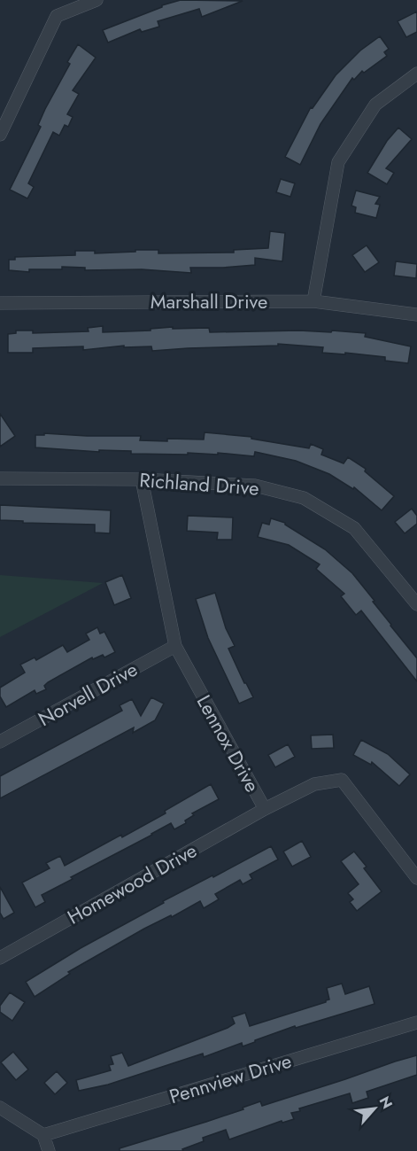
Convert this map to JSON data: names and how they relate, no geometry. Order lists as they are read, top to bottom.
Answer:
{
  "streets": {
    "street": [
      "Marshall Drive",
      "Richland Drive",
      "Norvell Drive",
      "Lennox Drive",
      "Homewood Drive",
      "Pennview Drive"
    ]
  },
  "crossings": [
    ["Richland Drive", "Lennox Drive"],
    ["Norvell Drive", "Lennox Drive"],
    ["Lennox Drive", "Homewood Drive"]
  ],
  "north": "top right"
}
